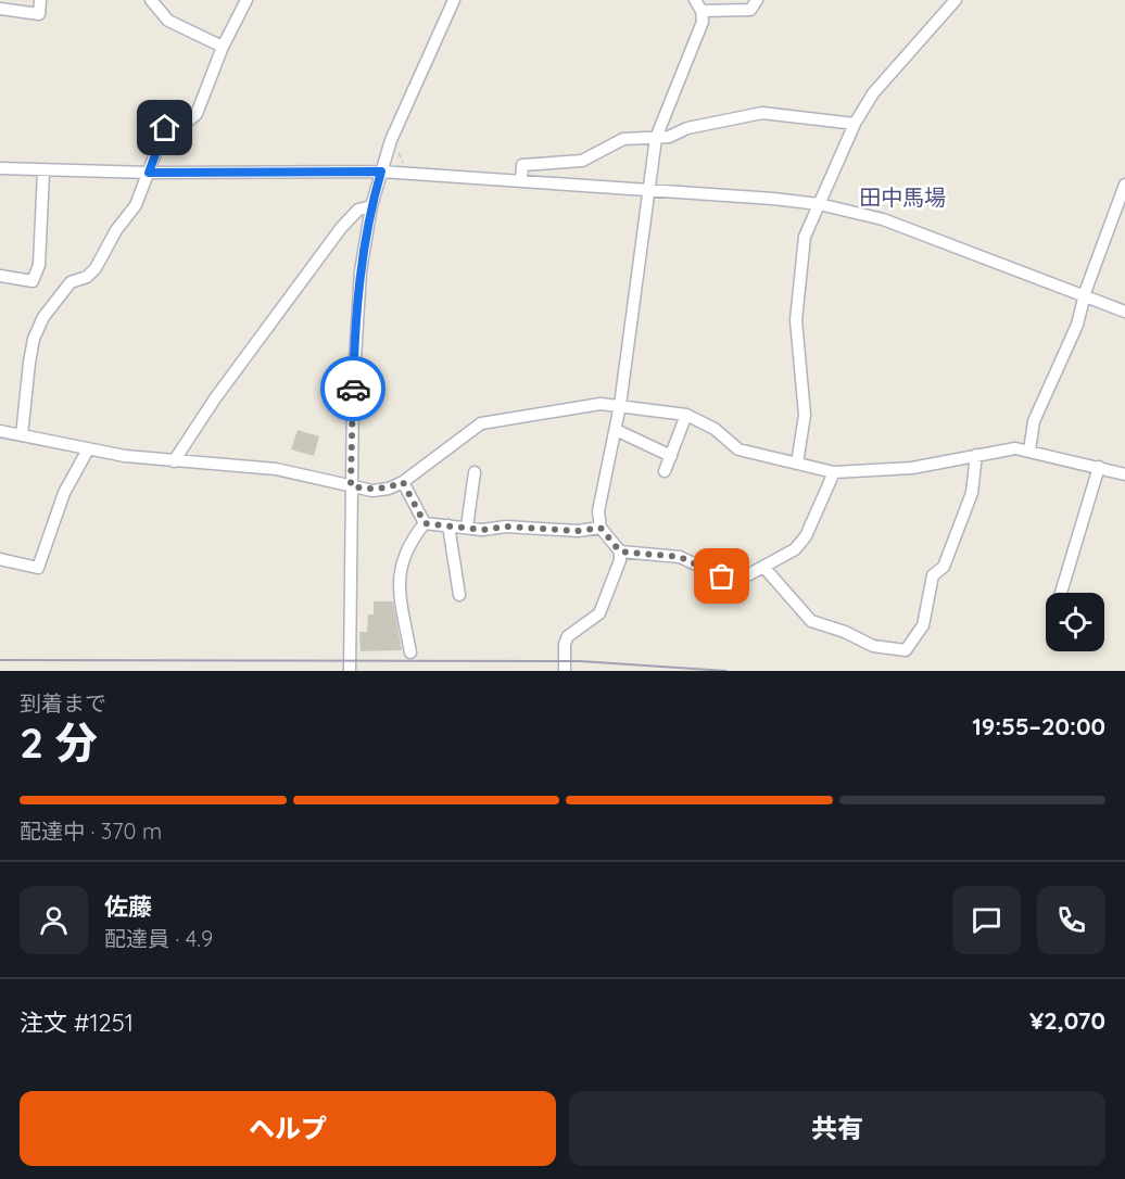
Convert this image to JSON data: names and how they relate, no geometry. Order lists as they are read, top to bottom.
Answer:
{
  "districts": ["田中馬場"],
  "page": {
    "heading": ["2 分", "到着まで", "19:55–20:00"],
    "panel": [
      "佐藤",
      "配達員 · 4.9",
      "注文 #1251",
      "¥2,070"
    ],
    "bar": "配達中 · 370 m",
    "buttons": ["ヘルプ", "共有"]
  }
}
